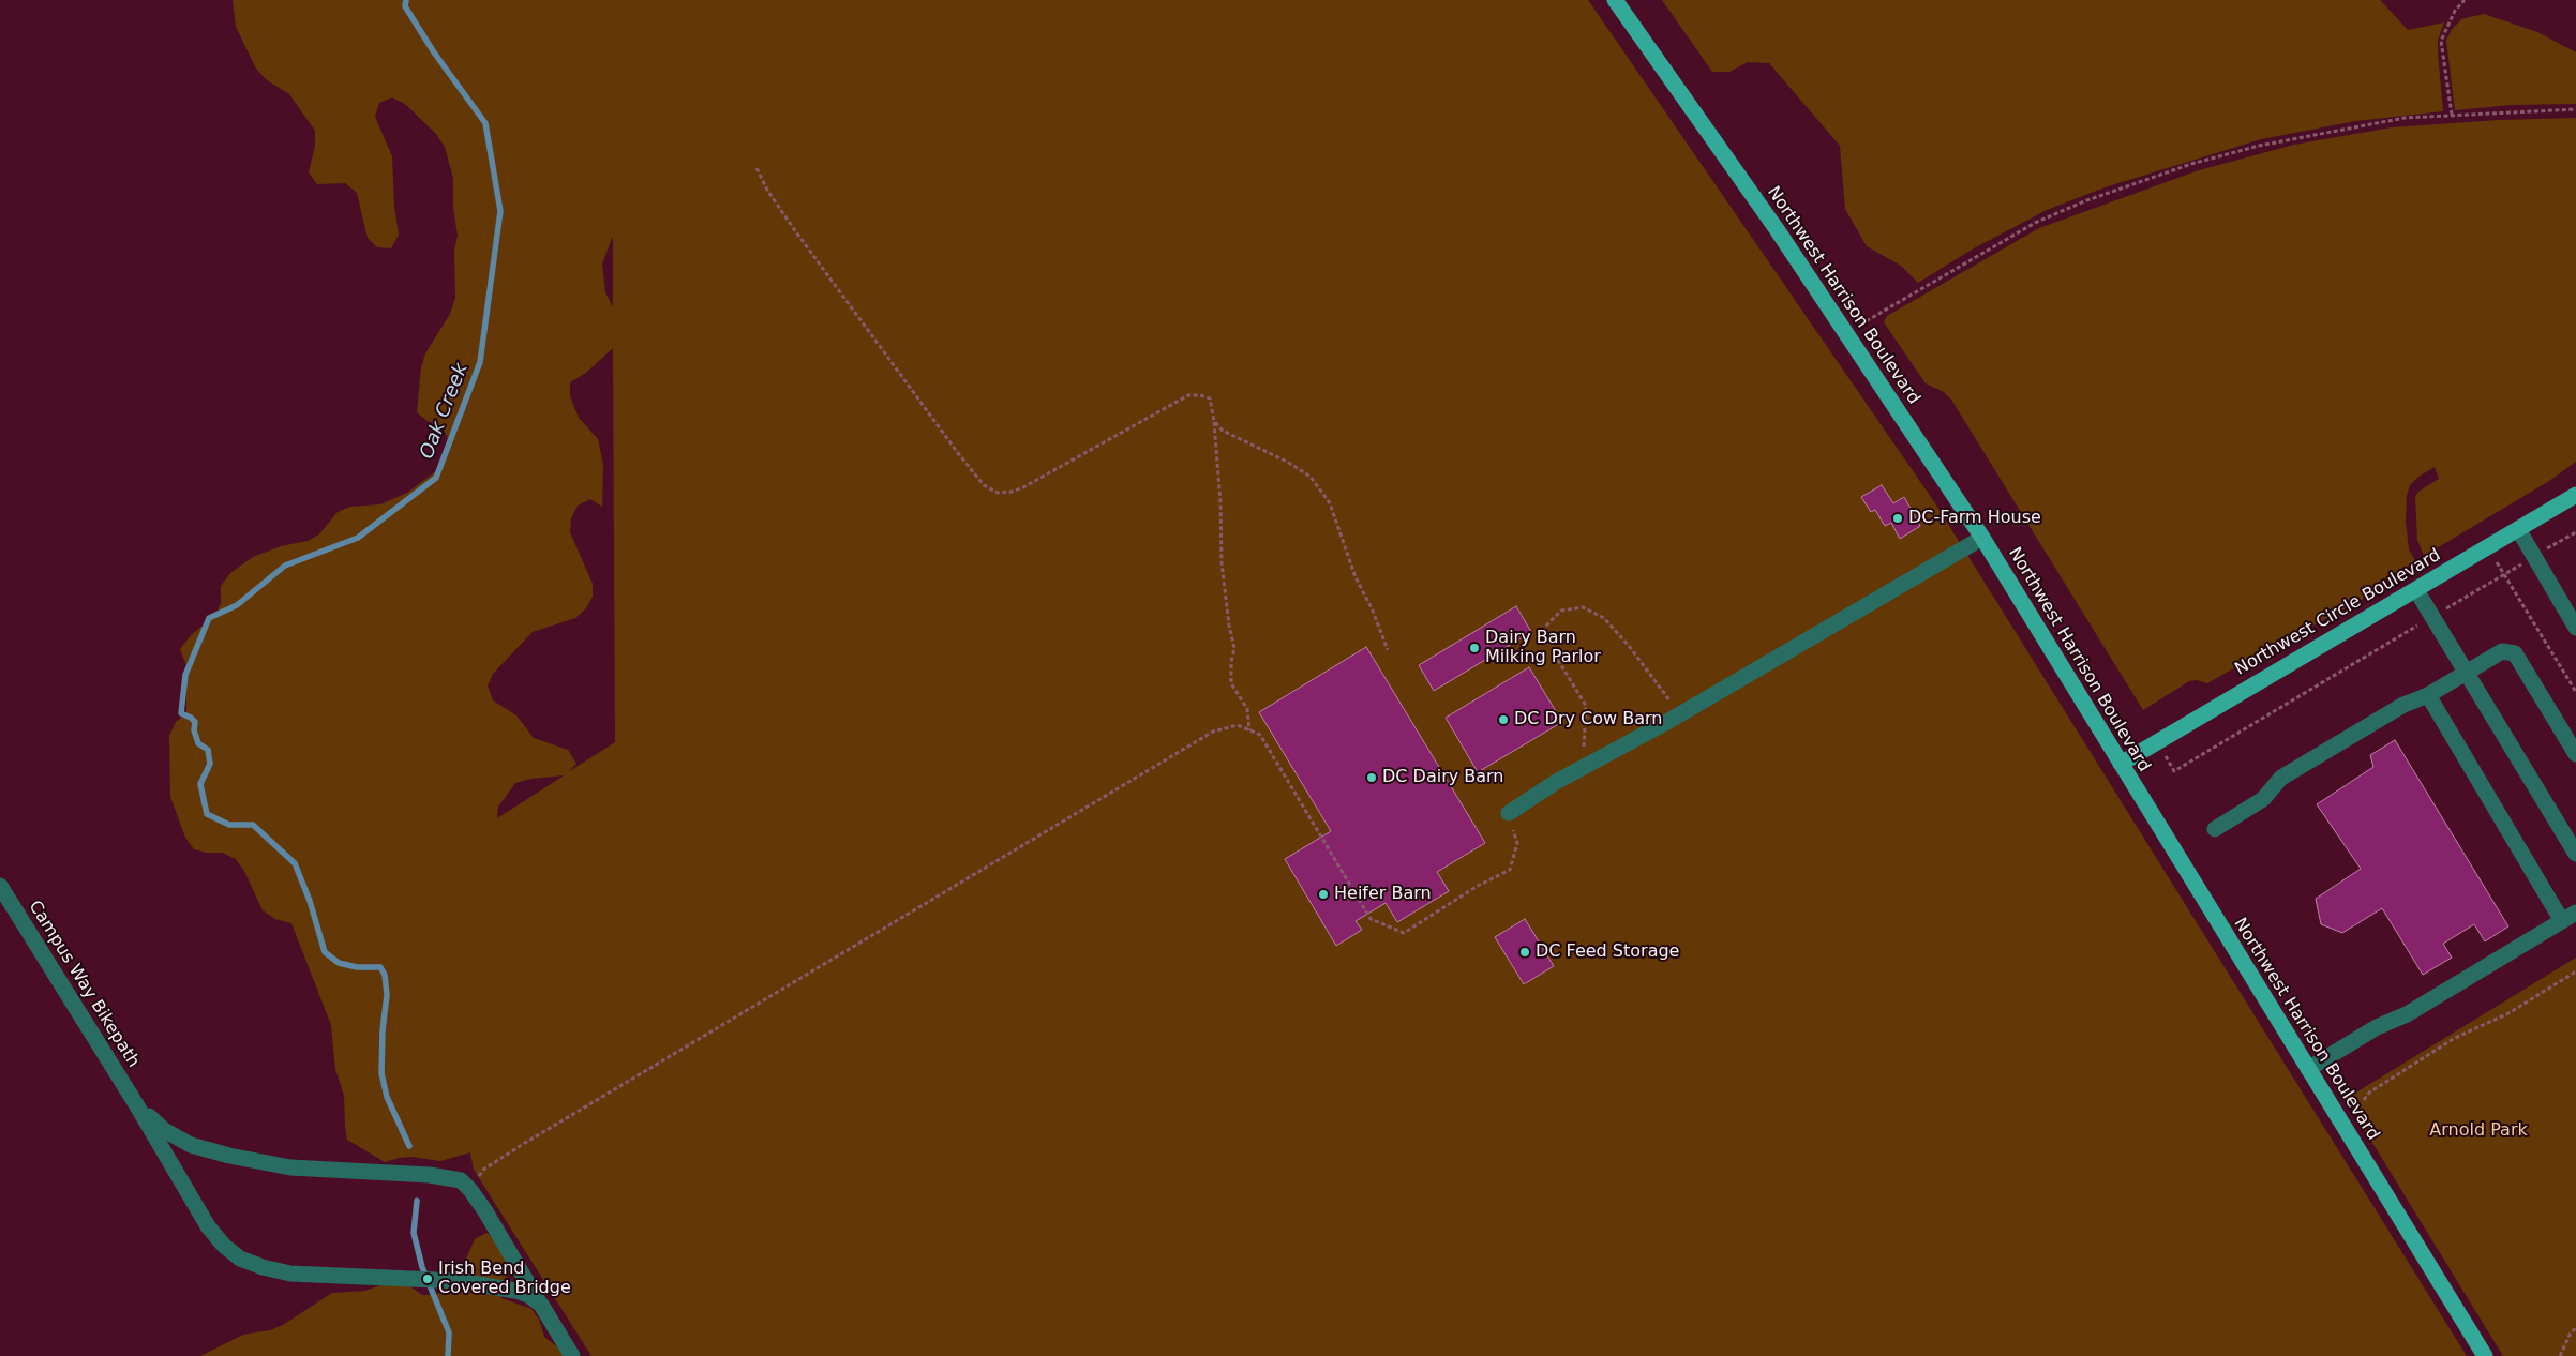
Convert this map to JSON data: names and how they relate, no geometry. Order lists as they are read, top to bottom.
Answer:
{
  "streets": {
    "main road": ["Northwest Harrison Boulevard", "Northwest Circle Boulevard"],
    "street": ["Campus Way Bikepath"]
  },
  "crossings": [
    ["Northwest Harrison Boulevard", "Northwest Circle Boulevard"]
  ],
  "water": ["Oak Creek"],
  "parks": ["Arnold Park"],
  "places": [
    "DC-Farm House",
    "Dairy Barn Milking Parlor",
    "DC Dry Cow Barn",
    "DC Dairy Barn",
    "Heifer Barn",
    "DC Feed Storage",
    "Irish Bend Covered Bridge"
  ]
}
